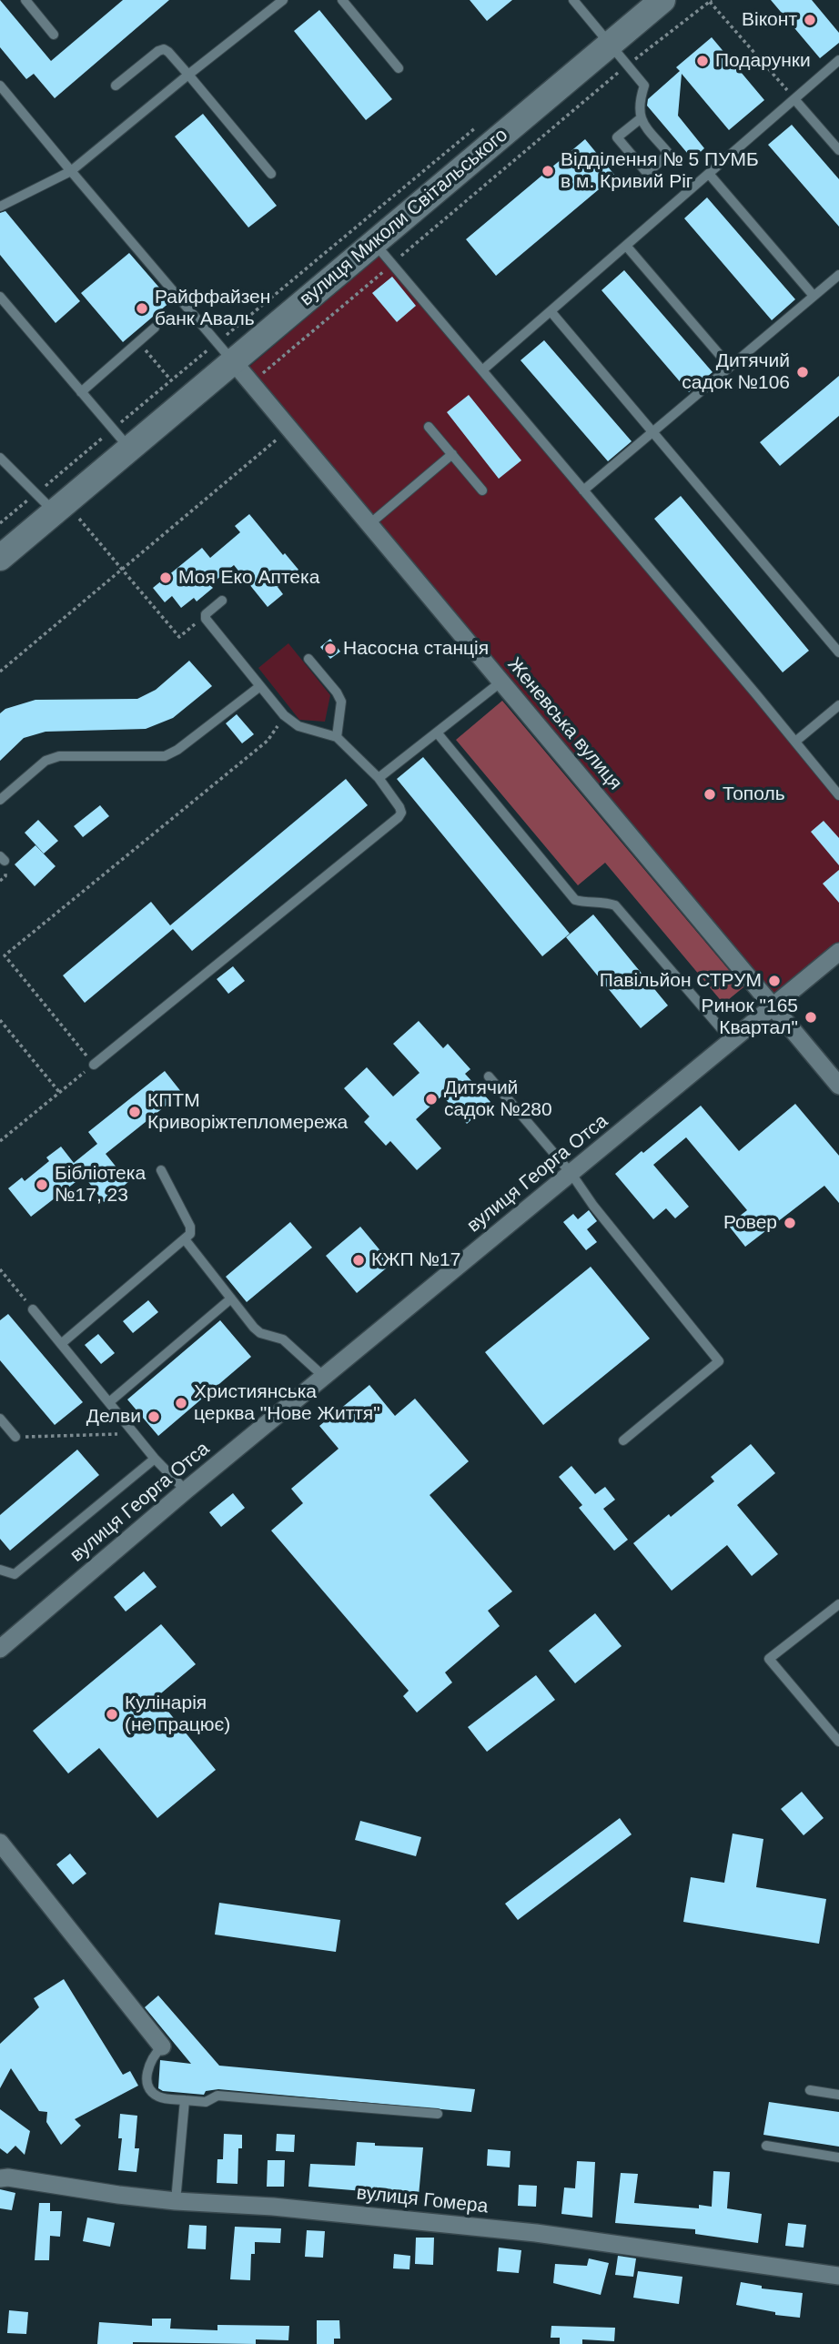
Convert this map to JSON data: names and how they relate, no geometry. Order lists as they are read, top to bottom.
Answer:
{
  "streets": {
    "main road": ["вулиця Миколи Світальського"],
    "street": ["Женевська вулиця", "вулиця Георга Отса", "вулиця Гомера"]
  },
  "crossings": [
    ["вулиця Миколи Світальського", "Женевська вулиця"],
    ["Женевська вулиця", "вулиця Георга Отса"]
  ],
  "places": [
    "Віконт",
    "Подарунки",
    "Відділення № 5 ПУМБ в м. Кривий Ріг",
    "Райффайзен банк Аваль",
    "Дитячий садок №106",
    "Моя Еко Аптека",
    "Насосна станція",
    "Тополь",
    "Павільйон СТРУМ",
    "Ринок \"165 Квартал\"",
    "Дитячий садок №280",
    "КПТМ Криворіжтепломережа",
    "Бібліотека №17, 23",
    "Ровер",
    "КЖП №17",
    "Християнська церква \"Нове Життя\"",
    "Делви",
    "Кулінарія (не працює)"
  ]
}
